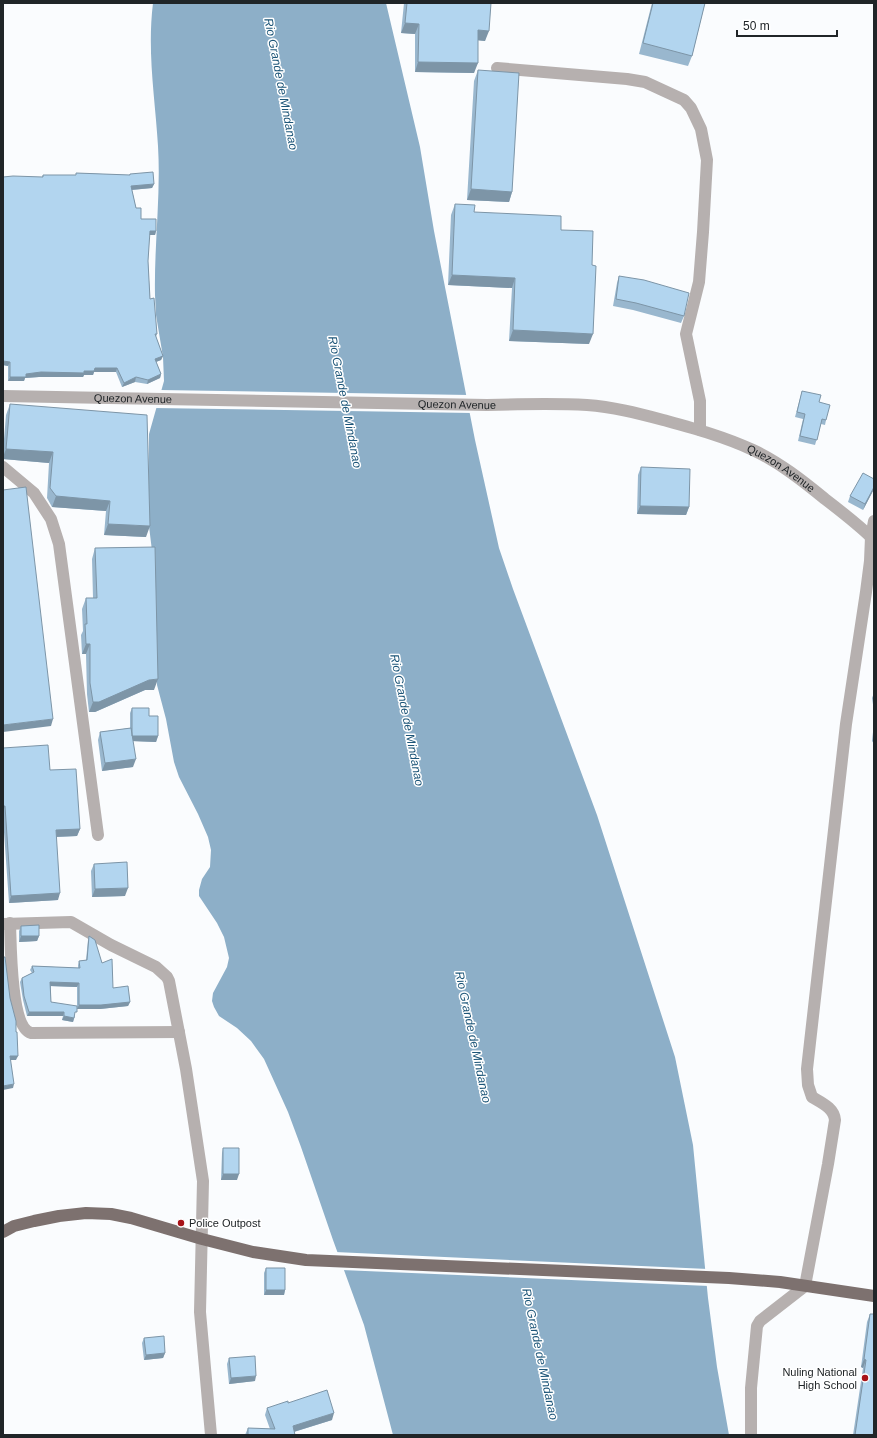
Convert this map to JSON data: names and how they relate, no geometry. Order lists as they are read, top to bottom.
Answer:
{
  "streets": {
    "street": ["Quezon Avenue"]
  },
  "water": ["Rio Grande de Mindanao"],
  "places": ["Police Outpost", "Nuling National High School"],
  "scale_bar": "50 m"
}
